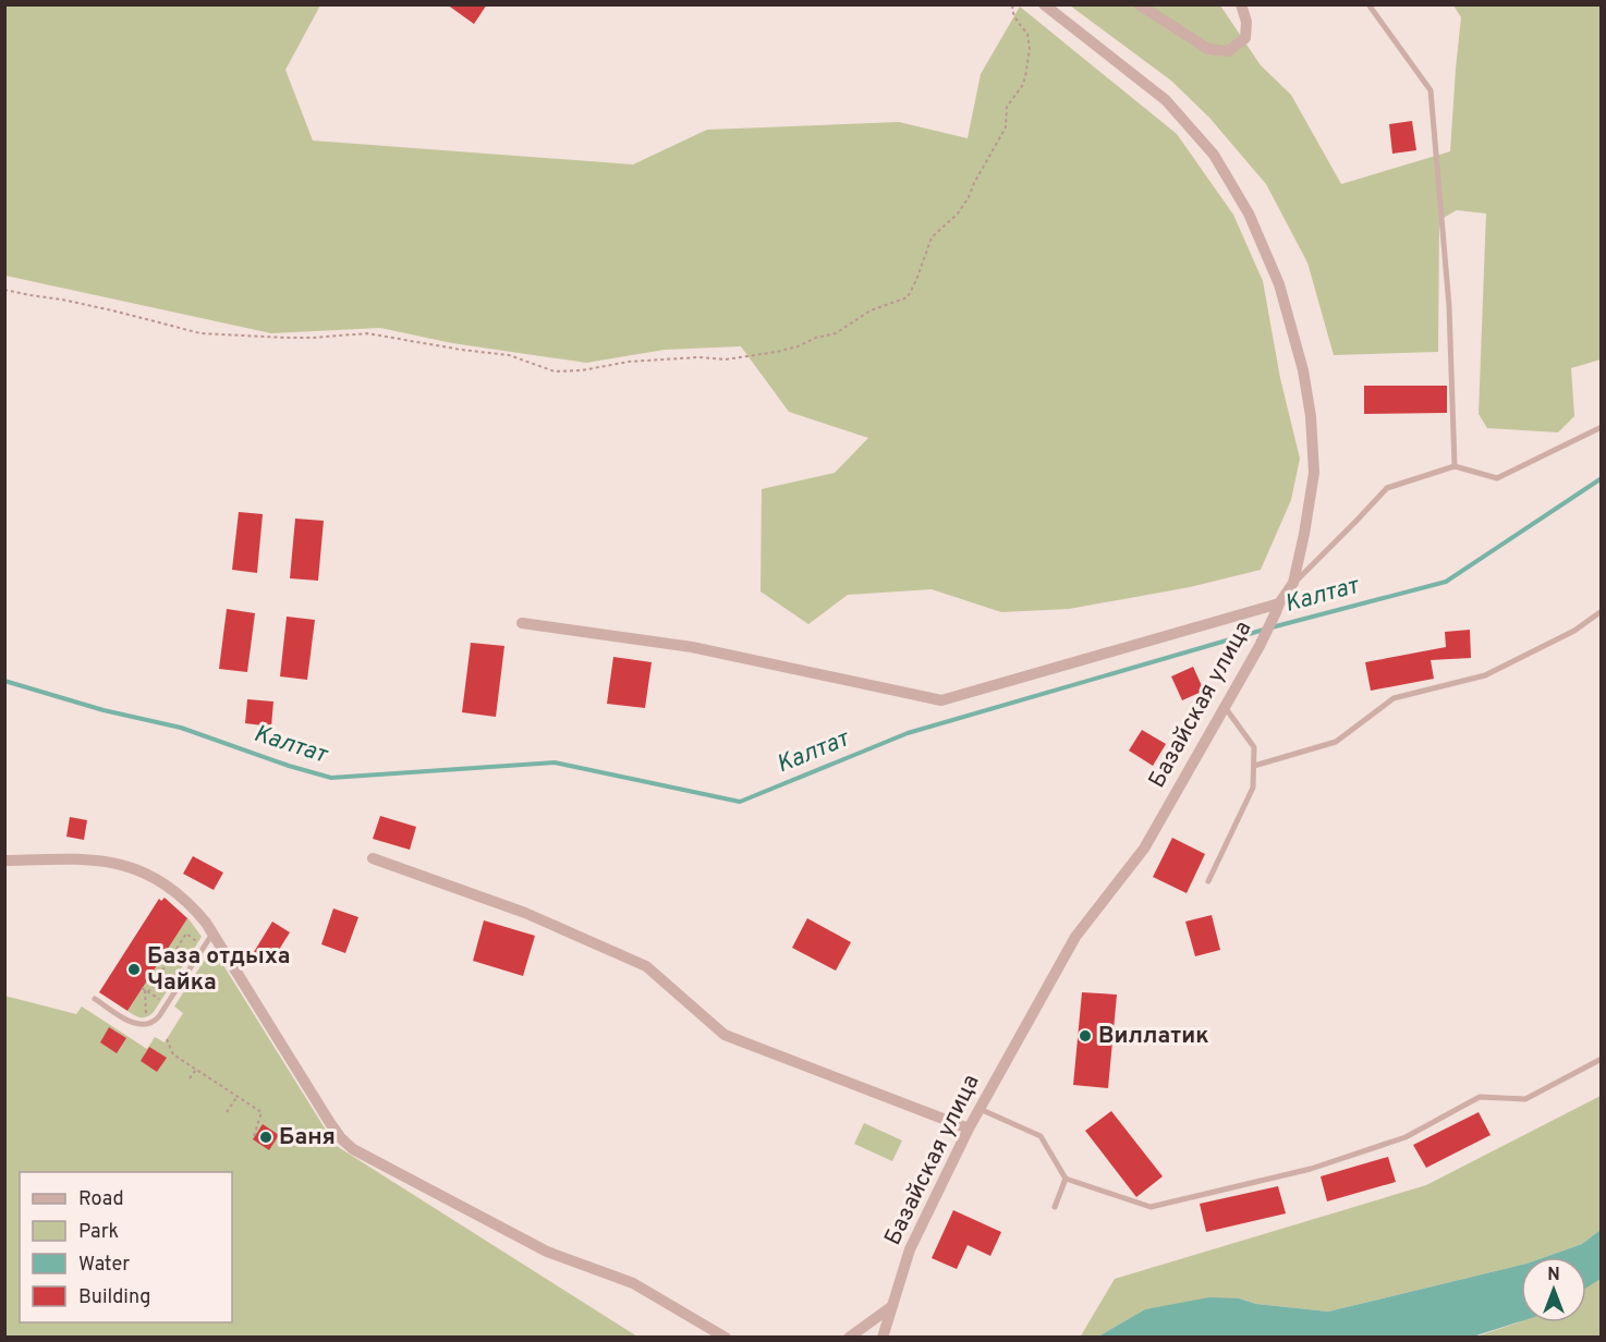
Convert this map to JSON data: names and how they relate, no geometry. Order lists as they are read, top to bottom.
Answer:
{
  "streets": {
    "street": ["Базайская улица"]
  },
  "water": ["Калтат"],
  "places": ["База отдыха Чайка", "Виллатик", "Баня"],
  "legend": [
    "Road",
    "Park",
    "Water",
    "Building"
  ],
  "north": "top"
}
